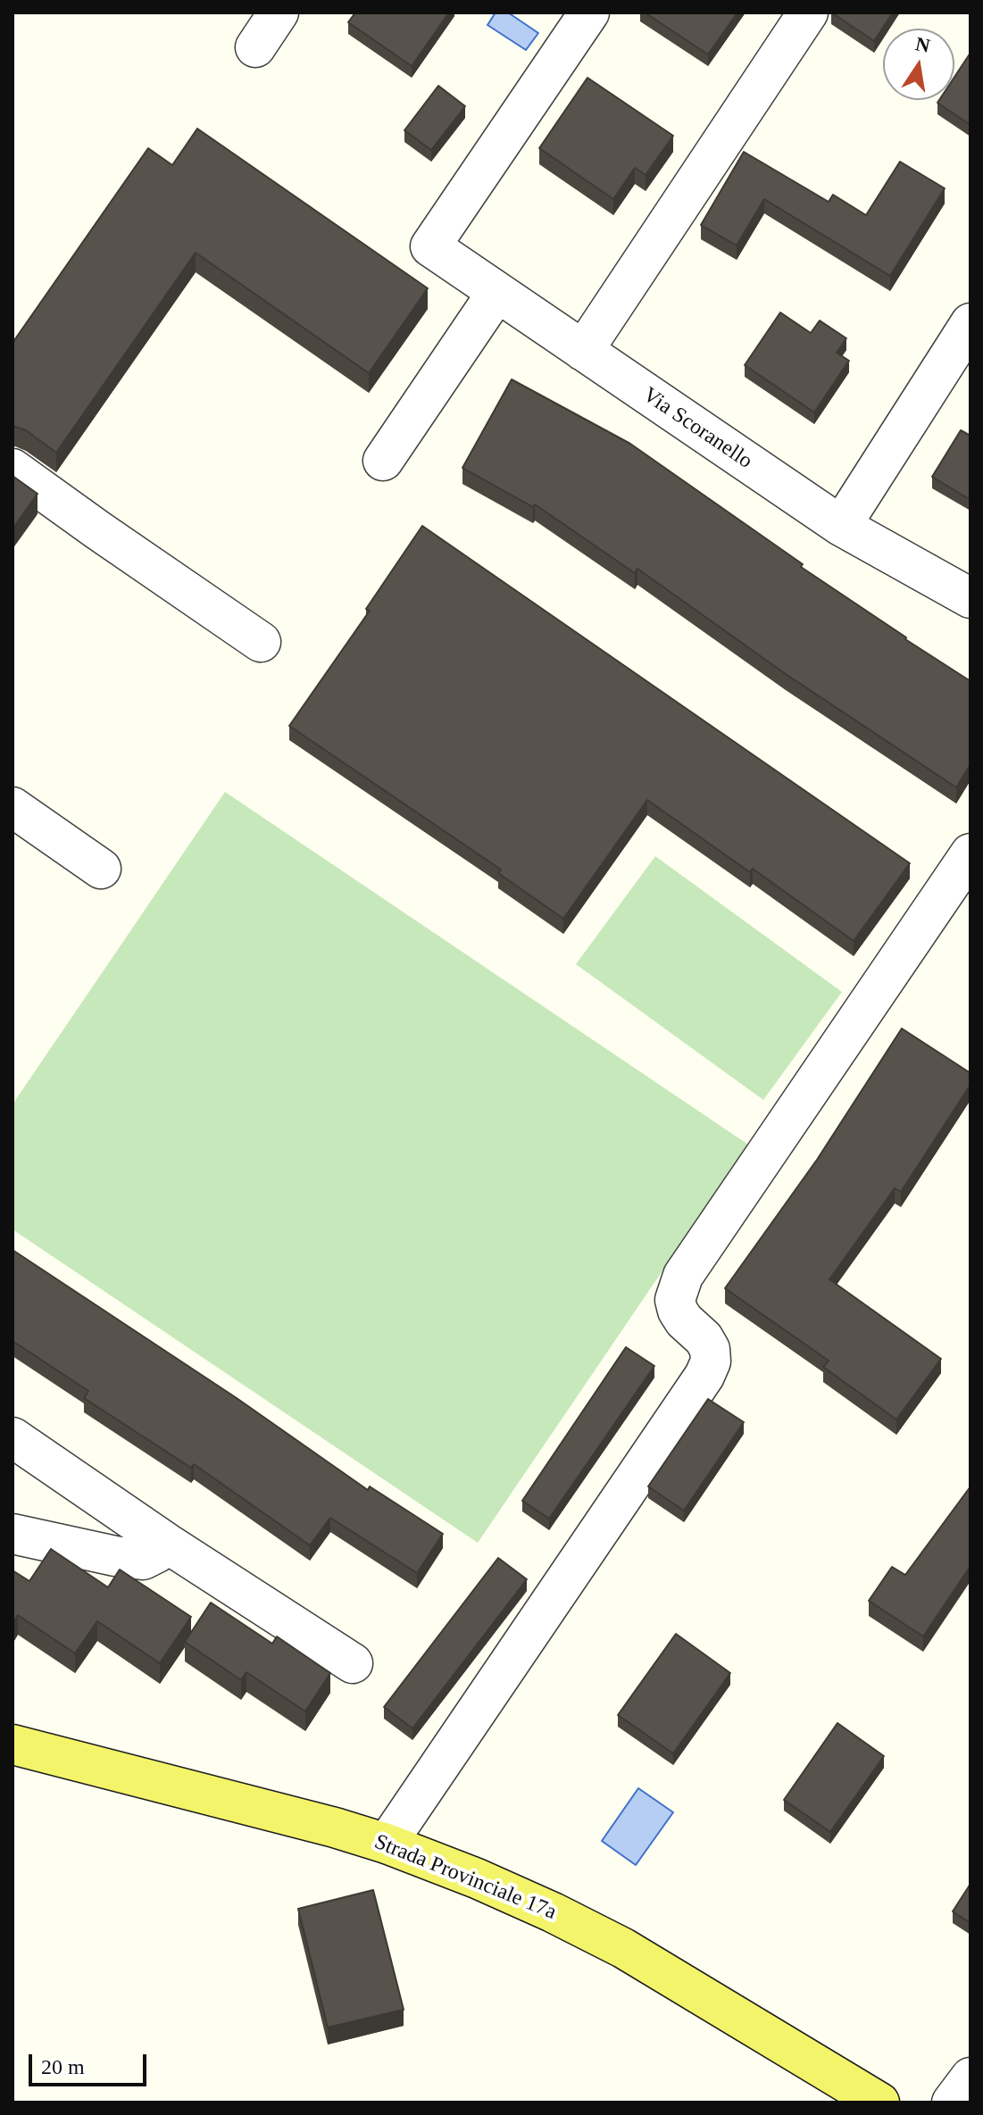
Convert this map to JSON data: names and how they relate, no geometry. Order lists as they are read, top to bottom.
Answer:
{
  "streets": {
    "main road": ["Strada Provinciale 17a"],
    "street": ["Via Scoranello"]
  },
  "scale_bar": "20 m",
  "north": "top"
}
